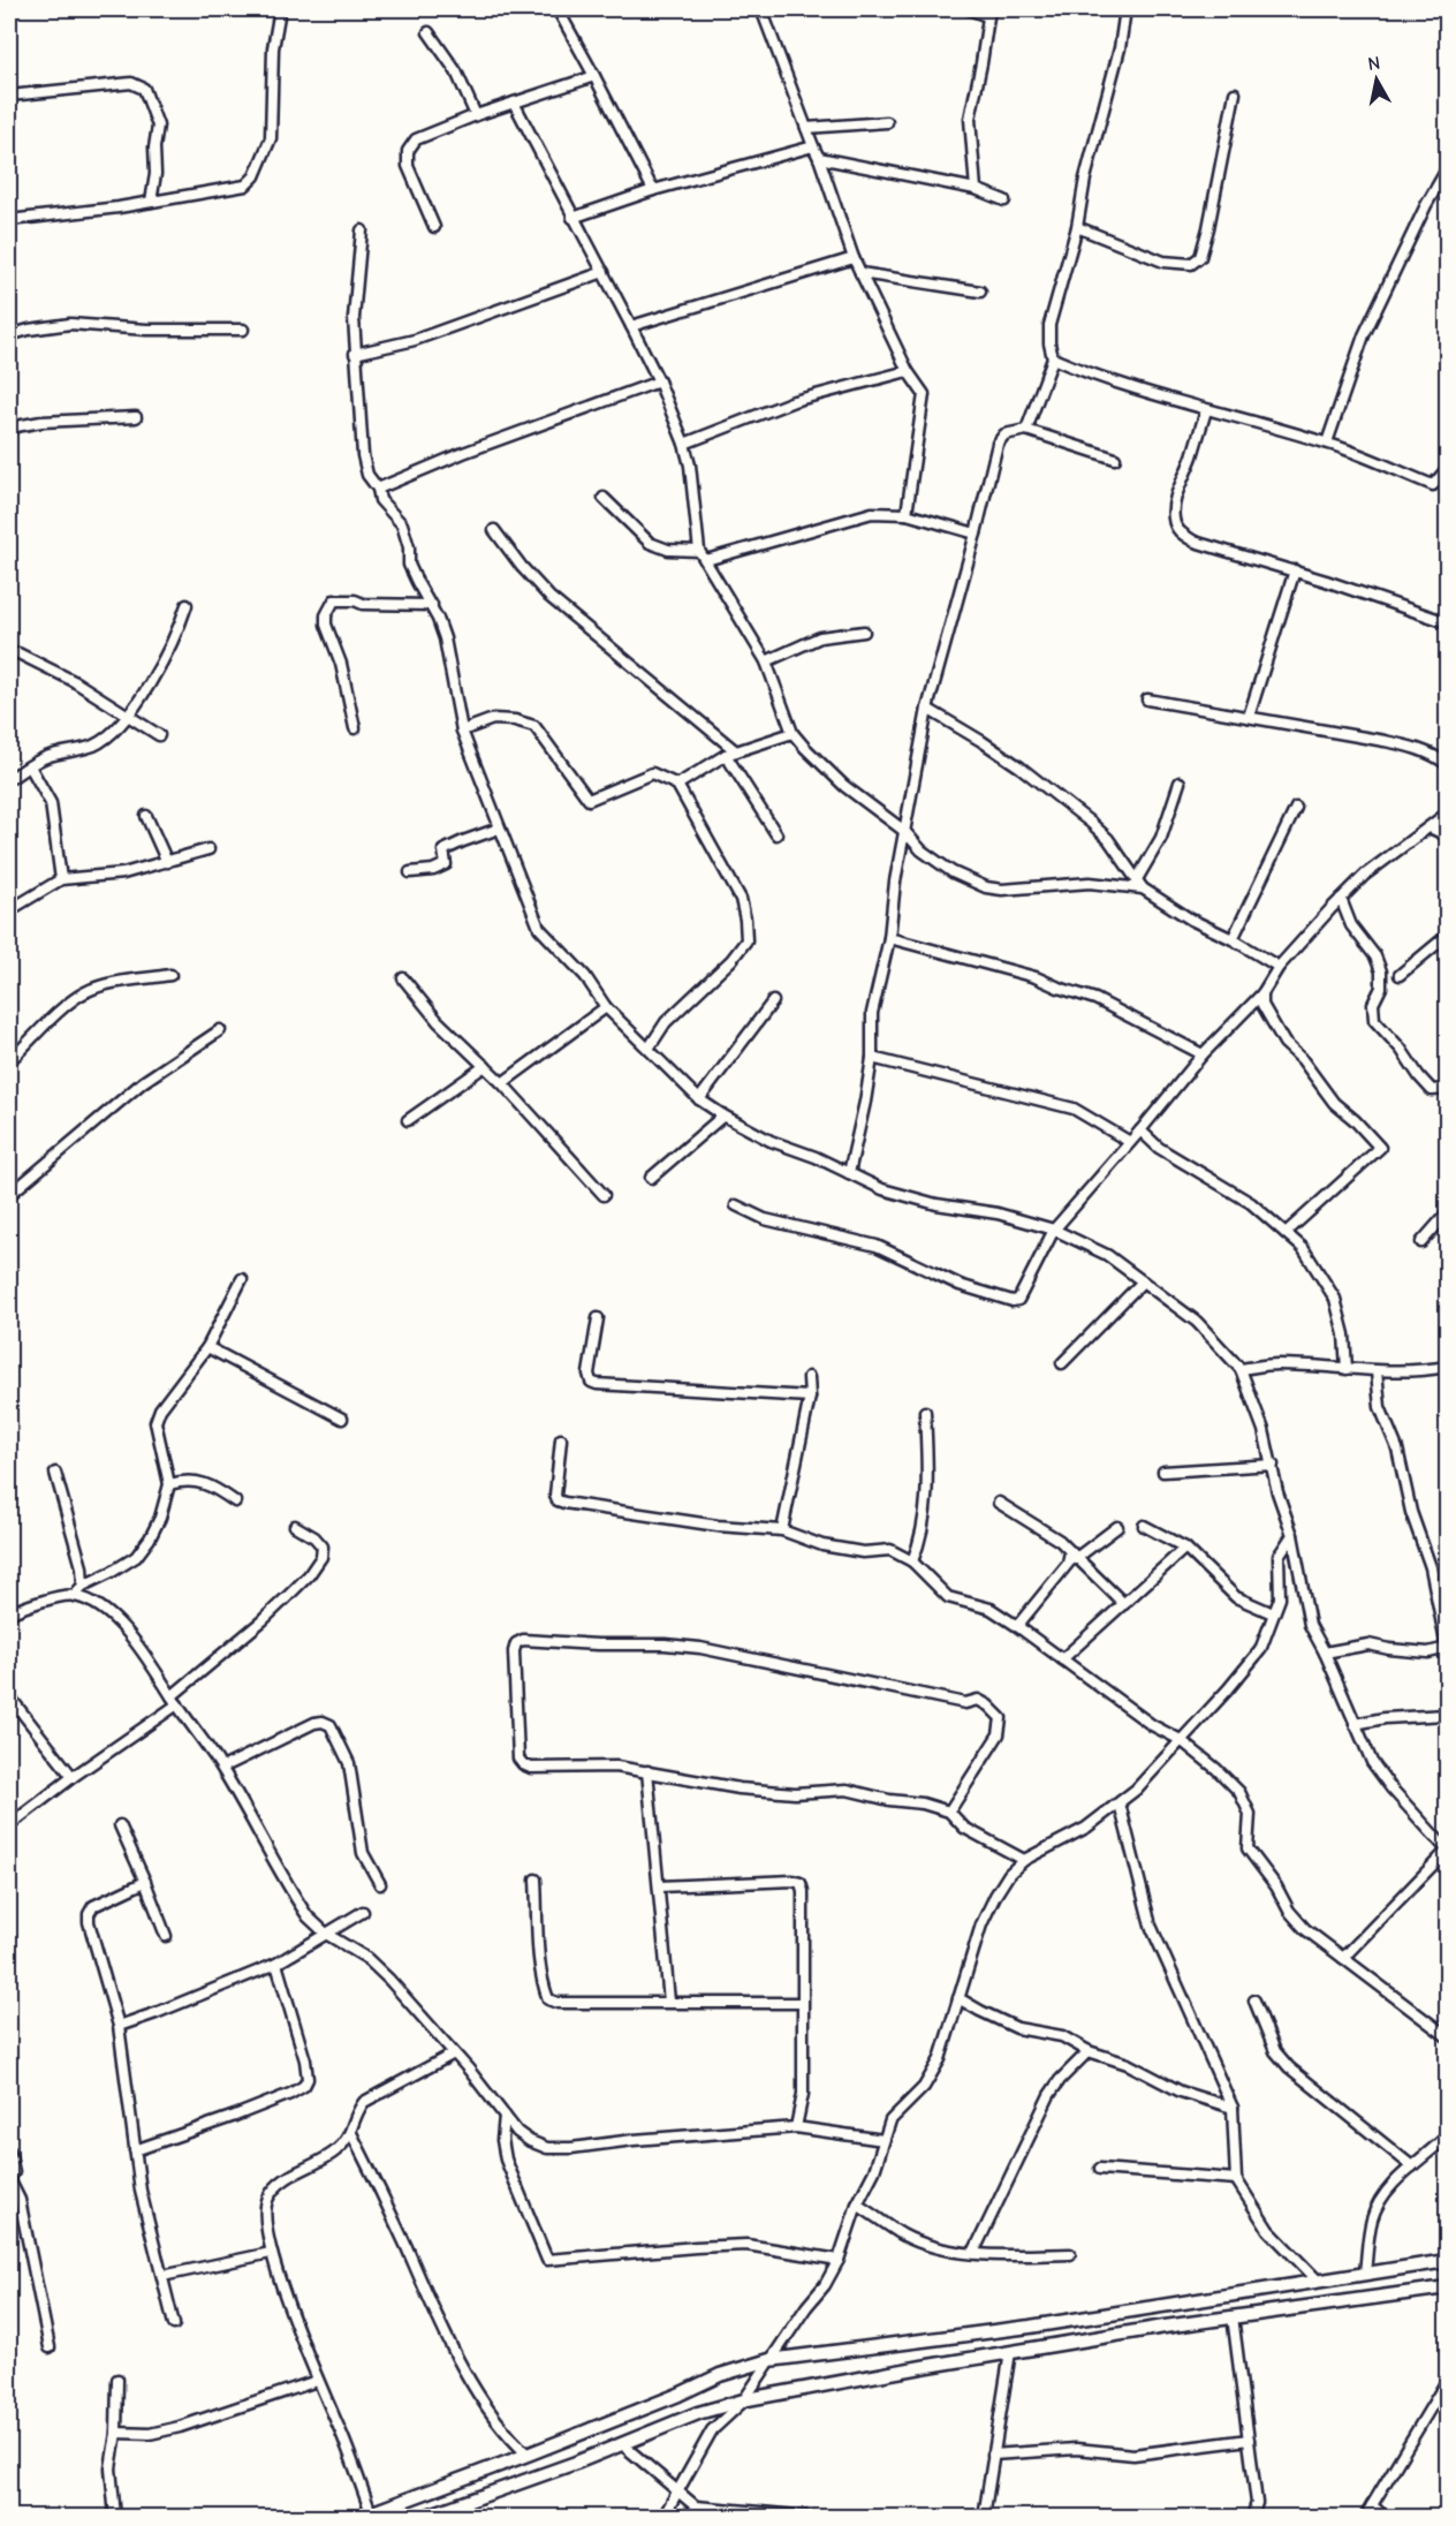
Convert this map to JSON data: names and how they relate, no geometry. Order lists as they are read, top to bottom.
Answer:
{
  "north": "top"
}
